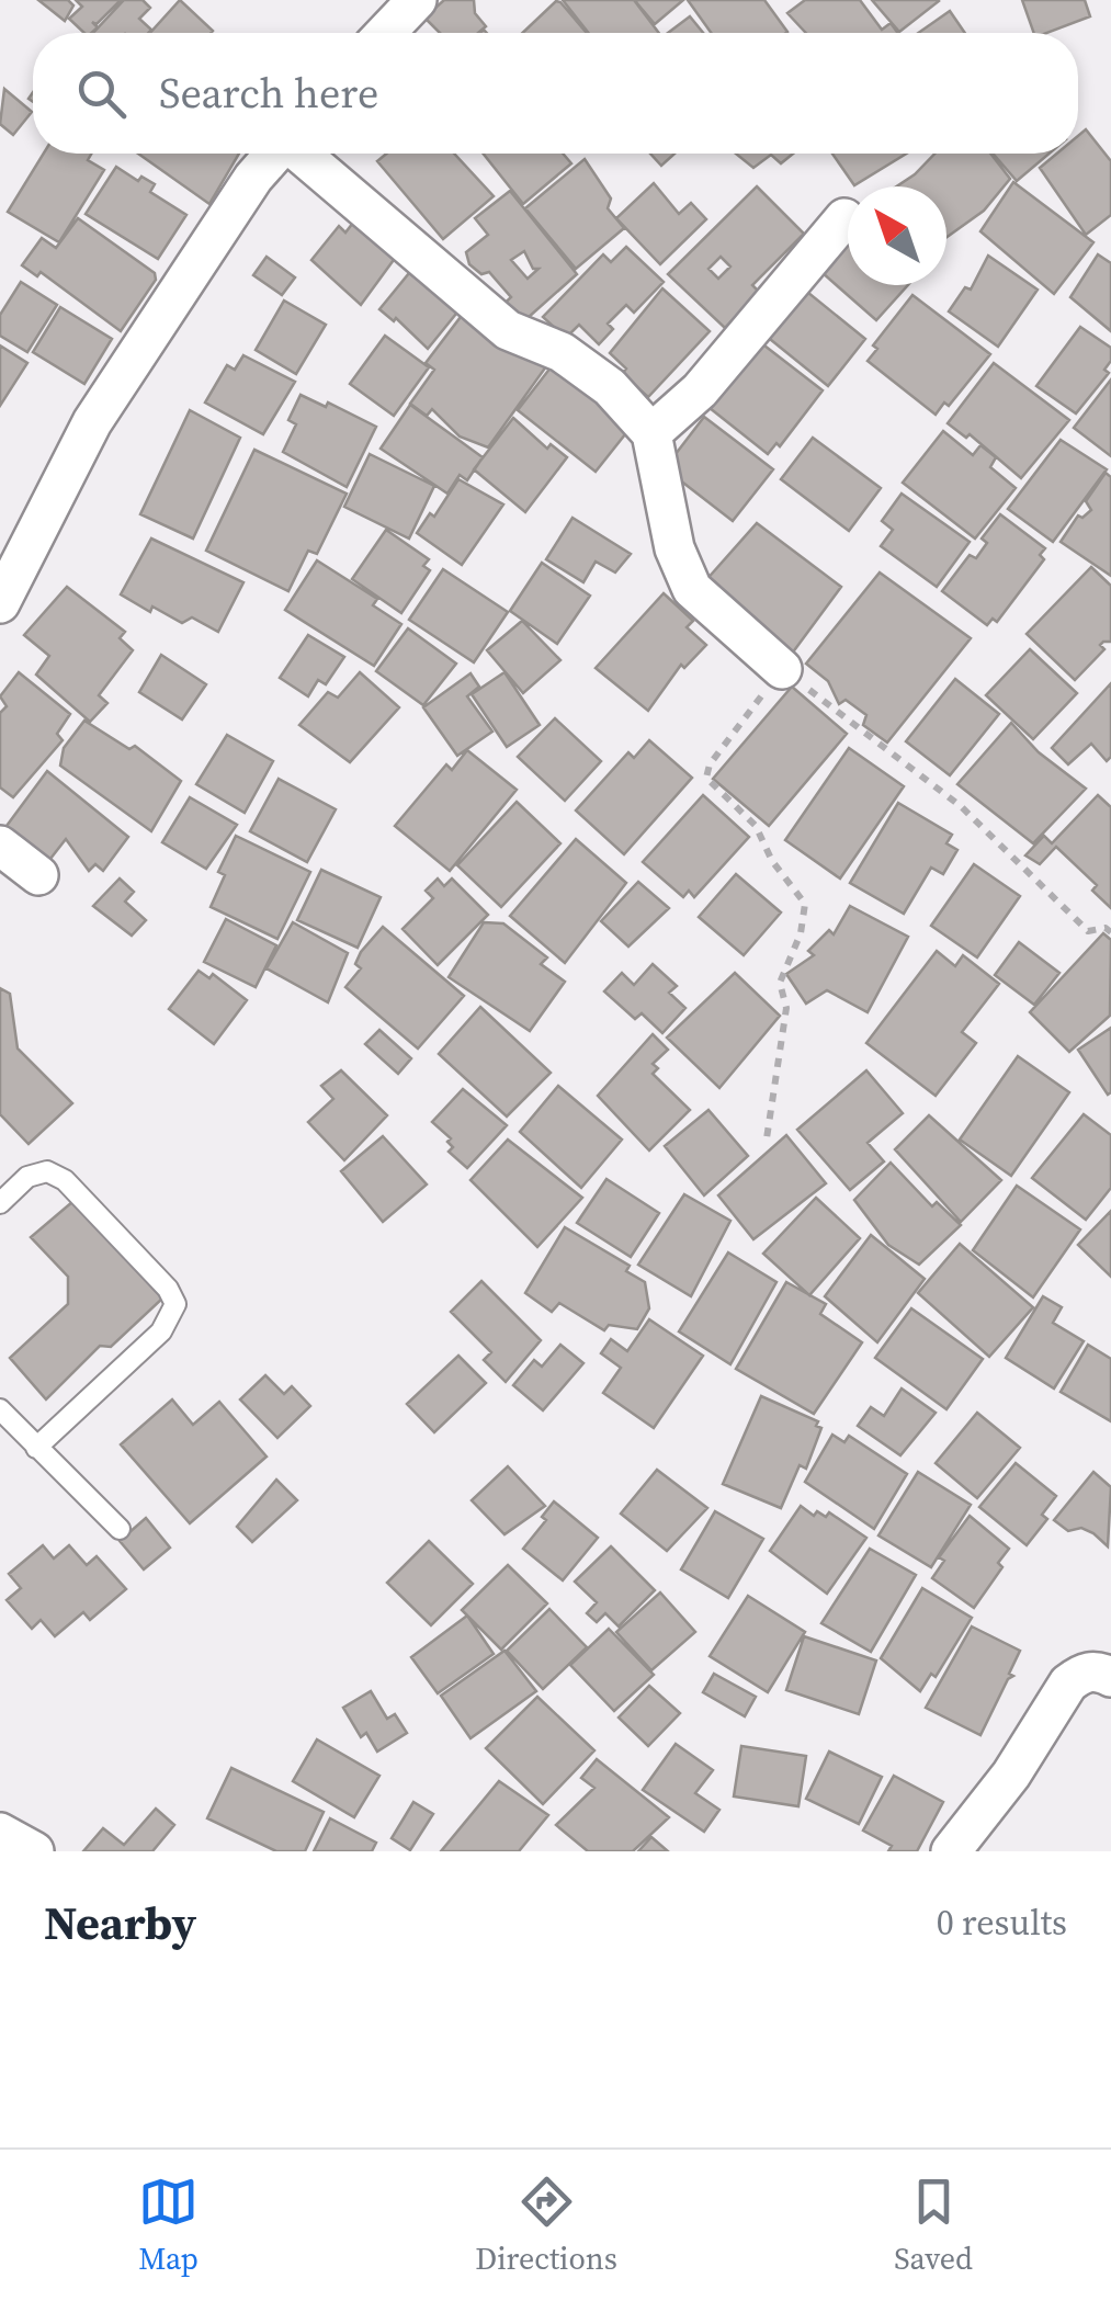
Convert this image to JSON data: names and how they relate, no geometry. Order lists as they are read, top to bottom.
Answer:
{
  "north": "top left",
  "page": {
    "search": "Search here",
    "heading": ["Nearby", "0 results"],
    "nav": ["Map", "Directions", "Saved"]
  }
}
